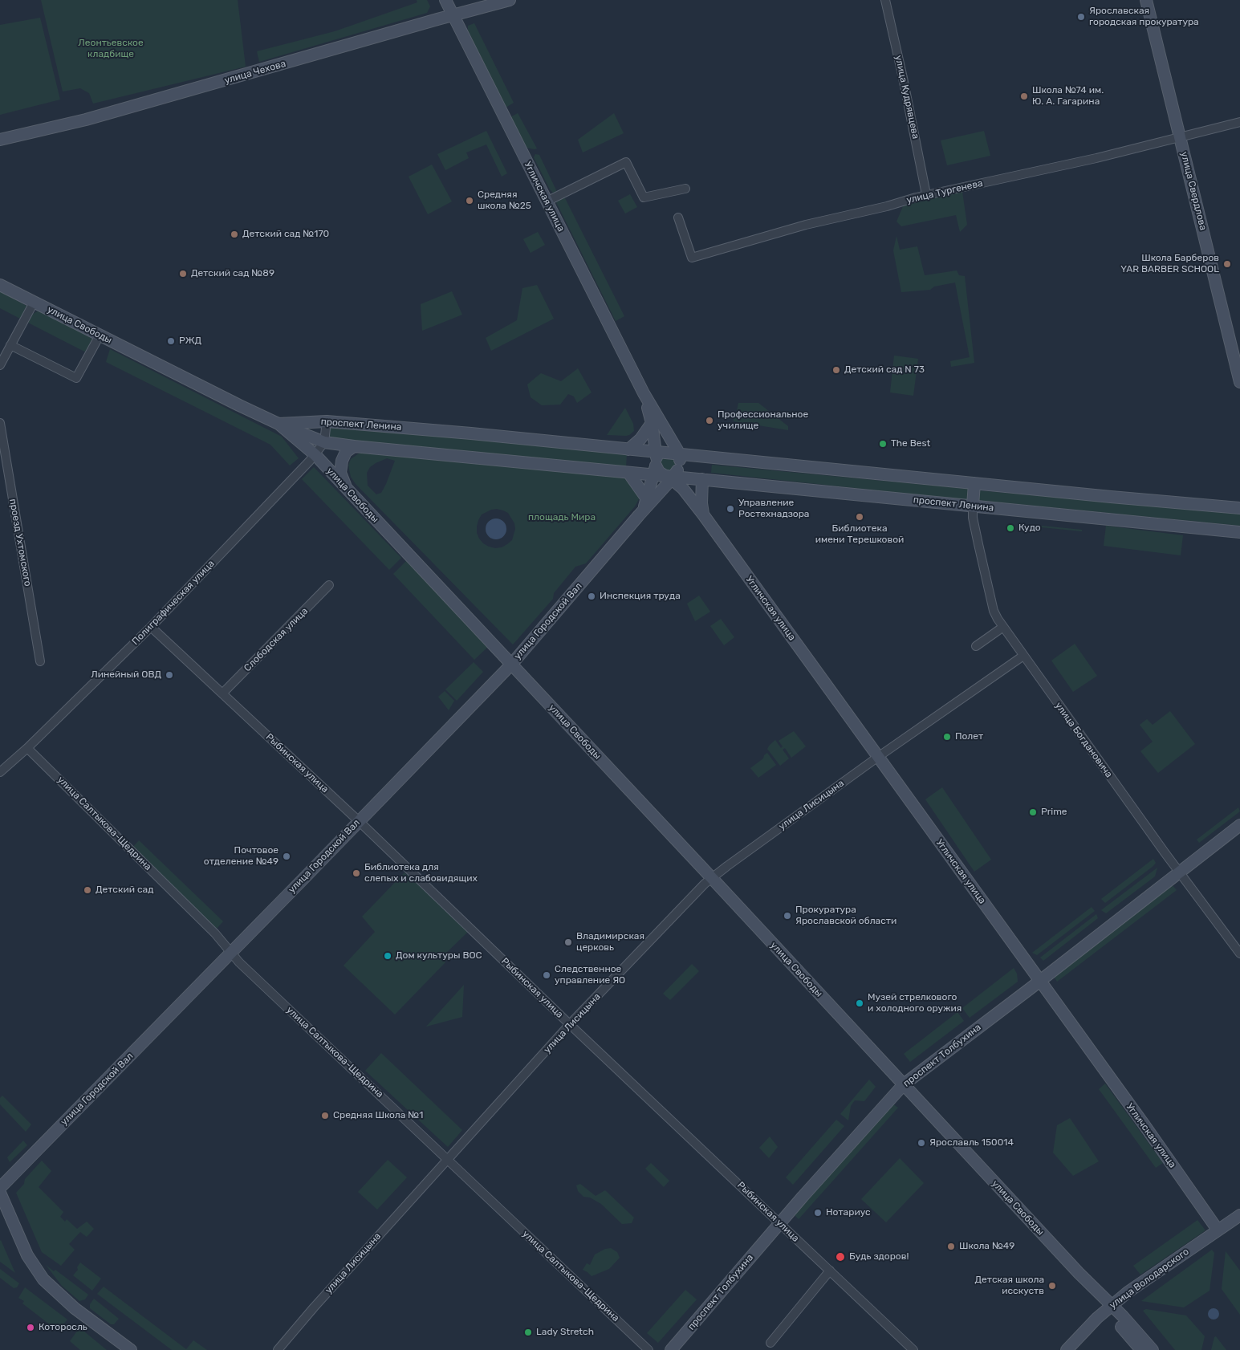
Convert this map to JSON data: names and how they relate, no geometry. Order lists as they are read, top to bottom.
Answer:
{
  "streets": {
    "main road": [
      "улица Чехова",
      "улица Свердлова",
      "Угличская улица",
      "улица Свободы",
      "проспект Ленина",
      "улица Городской Вал",
      "проспект Толбухина",
      "улица Володарского"
    ],
    "street": [
      "улица Кудрявцева",
      "улица Тургенева",
      "проезд Ухтомского",
      "Полиграфическая улица",
      "Слободская улица",
      "улица Богдановича",
      "Рыбинская улица",
      "улица Лисицына",
      "улица Салтыкова-Щедрина"
    ]
  },
  "crossings": [
    ["улица Чехова", "Угличская улица"],
    ["улица Кудрявцева", "улица Тургенева"],
    ["улица Свердлова", "улица Тургенева"],
    ["Угличская улица", "проспект Ленина"],
    ["Угличская улица", "улица Городской Вал"],
    ["Угличская улица", "улица Лисицына"],
    ["Угличская улица", "проспект Толбухина"],
    ["Угличская улица", "улица Володарского"],
    ["улица Свободы", "проспект Ленина"],
    ["улица Свободы", "Полиграфическая улица"],
    ["улица Свободы", "улица Городской Вал"],
    ["улица Свободы", "улица Лисицына"],
    ["улица Свободы", "проспект Толбухина"],
    ["улица Свободы", "улица Володарского"],
    ["проспект Ленина", "Полиграфическая улица"],
    ["проспект Ленина", "улица Городской Вал"],
    ["проспект Ленина", "улица Богдановича"],
    ["Полиграфическая улица", "Рыбинская улица"],
    ["Полиграфическая улица", "улица Салтыкова-Щедрина"],
    ["улица Городской Вал", "Рыбинская улица"],
    ["улица Городской Вал", "улица Салтыкова-Щедрина"],
    ["Слободская улица", "Рыбинская улица"],
    ["улица Богдановича", "улица Лисицына"],
    ["улица Богдановича", "проспект Толбухина"],
    ["Рыбинская улица", "улица Лисицына"],
    ["Рыбинская улица", "проспект Толбухина"],
    ["улица Лисицына", "улица Салтыкова-Щедрина"]
  ],
  "parks": ["Леонтьевское кладбище", "площадь Мира"],
  "places": [
    "Ярославская городская прокуратура",
    "Школа №74 им. Ю. А. Гагарина",
    "Средняя школа №25",
    "Детский сад №170",
    "Школа Барберов YAR BARBER SCHOOL",
    "Детский сад №89",
    "РЖД",
    "Детский сад N 73",
    "Профессиональное училище",
    "The Best",
    "Управление Ростехнадзора",
    "Библиотека имени Терешковой",
    "Кудо",
    "Инспекция труда",
    "Линейный ОВД",
    "Полет",
    "Prime",
    "Почтовое отделение №49",
    "Библиотека для слепых и слабовидящих",
    "Детский сад",
    "Прокуратура Ярославской области",
    "Владимирская церковь",
    "Дом культуры ВОС",
    "Следственное управление ЯО",
    "Музей стрелкового и холодного оружия",
    "Средняя Школа №1",
    "Ярославль 150014",
    "Нотариус",
    "Школа №49",
    "Будь здоров!",
    "Детская школа исскуств",
    "Которосль",
    "Lady Stretch"
  ]
}
